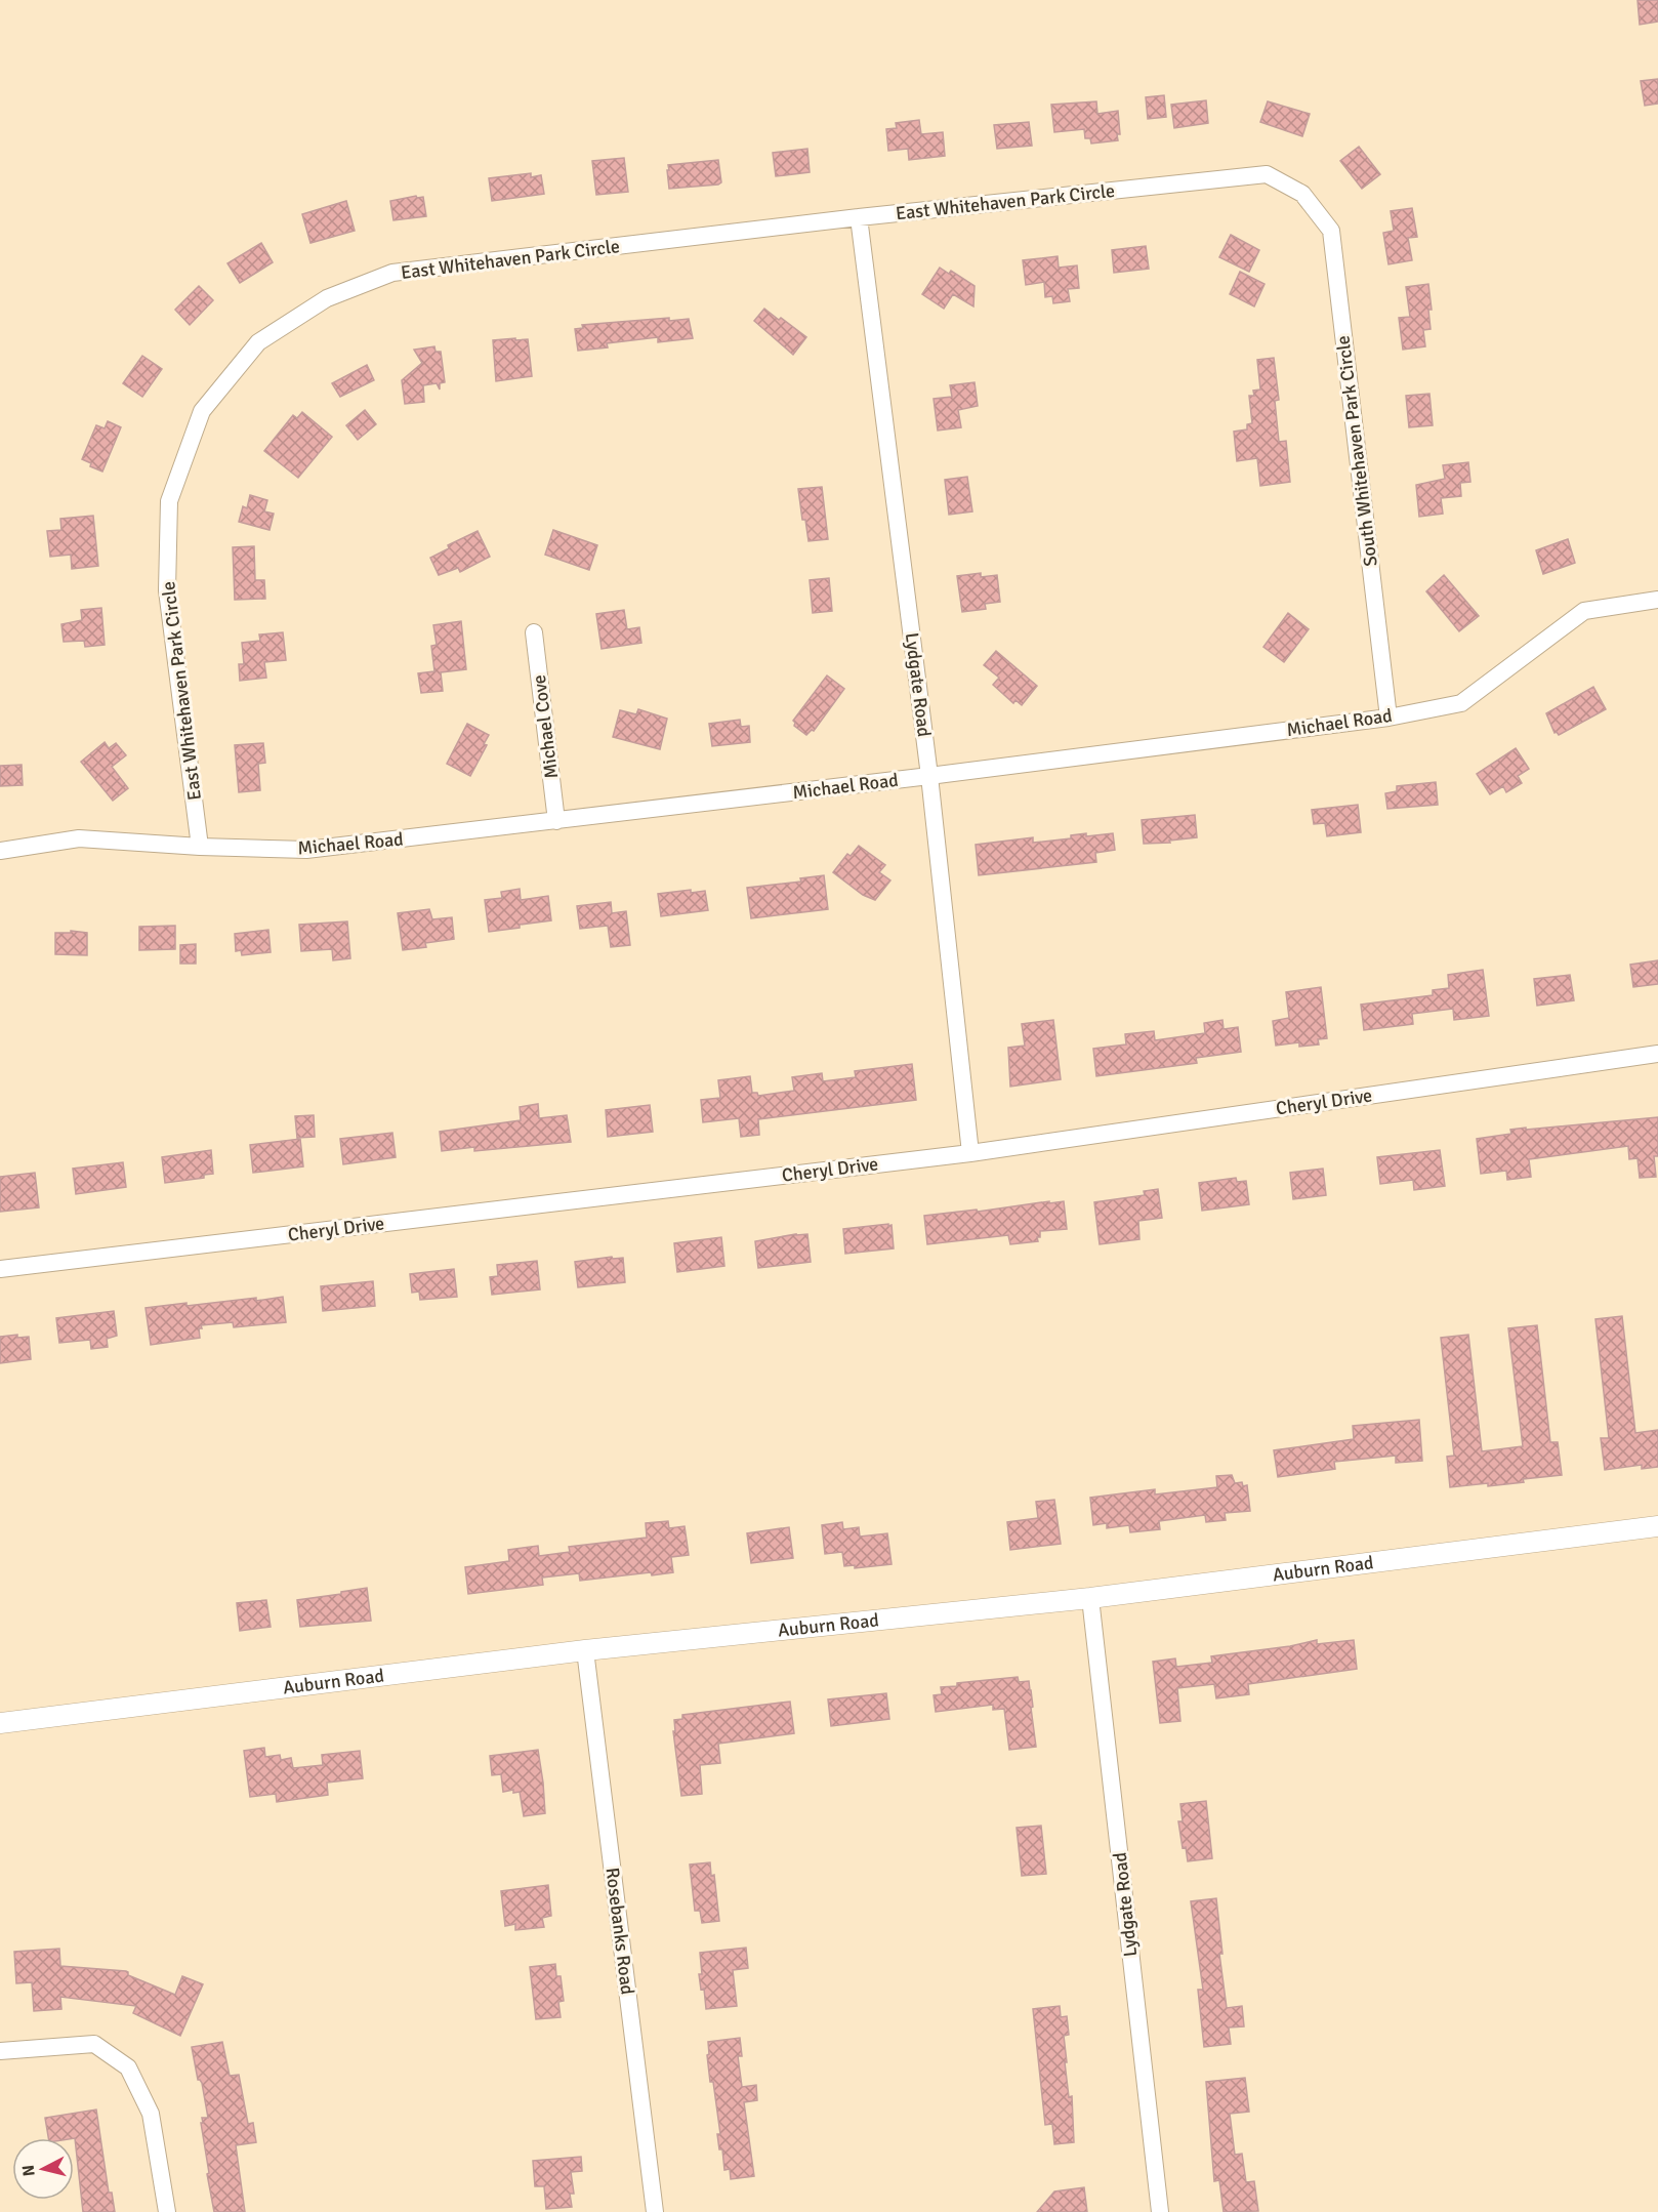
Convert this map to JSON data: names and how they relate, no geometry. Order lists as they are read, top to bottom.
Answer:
{
  "streets": {
    "street": [
      "East Whitehaven Park Circle",
      "South Whitehaven Park Circle",
      "Lydgate Road",
      "Michael Road",
      "Michael Cove",
      "Cheryl Drive",
      "Auburn Road",
      "Rosebanks Road"
    ]
  },
  "crossings": [
    ["East Whitehaven Park Circle", "South Whitehaven Park Circle"],
    ["East Whitehaven Park Circle", "Lydgate Road"],
    ["East Whitehaven Park Circle", "Michael Road"],
    ["South Whitehaven Park Circle", "Michael Road"],
    ["Lydgate Road", "Michael Road"],
    ["Lydgate Road", "Cheryl Drive"],
    ["Lydgate Road", "Auburn Road"],
    ["Michael Road", "Michael Cove"],
    ["Auburn Road", "Rosebanks Road"]
  ],
  "north": "left"
}
